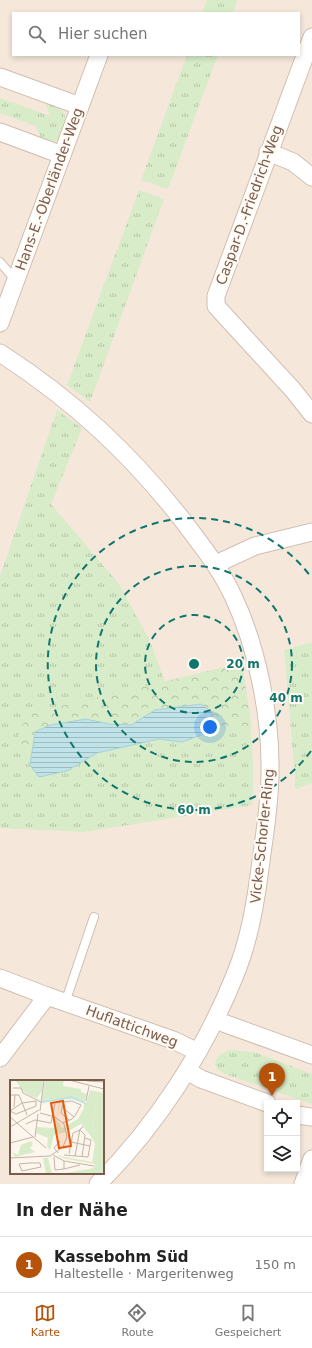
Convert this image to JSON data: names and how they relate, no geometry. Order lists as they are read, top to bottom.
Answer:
{
  "streets": {
    "street": [
      "Hans-E.-Oberländer-Weg",
      "Caspar-D.-Friedrich-Weg",
      "Vicke-Schorler-Ring",
      "Huflattichweg"
    ]
  },
  "crossings": [
    ["Vicke-Schorler-Ring", "Huflattichweg"]
  ],
  "page": {
    "search": "Hier suchen",
    "pins": "1",
    "heading": "In der Nähe",
    "list": [
      {
        "mark": "1",
        "name": "Kassebohm Süd",
        "note": "Haltestelle · Margeritenweg",
        "value": "150 m"
      }
    ],
    "nav": ["Karte", "Route", "Gespeichert"]
  },
  "rings": ["20 m", "40 m", "60 m"]
}
